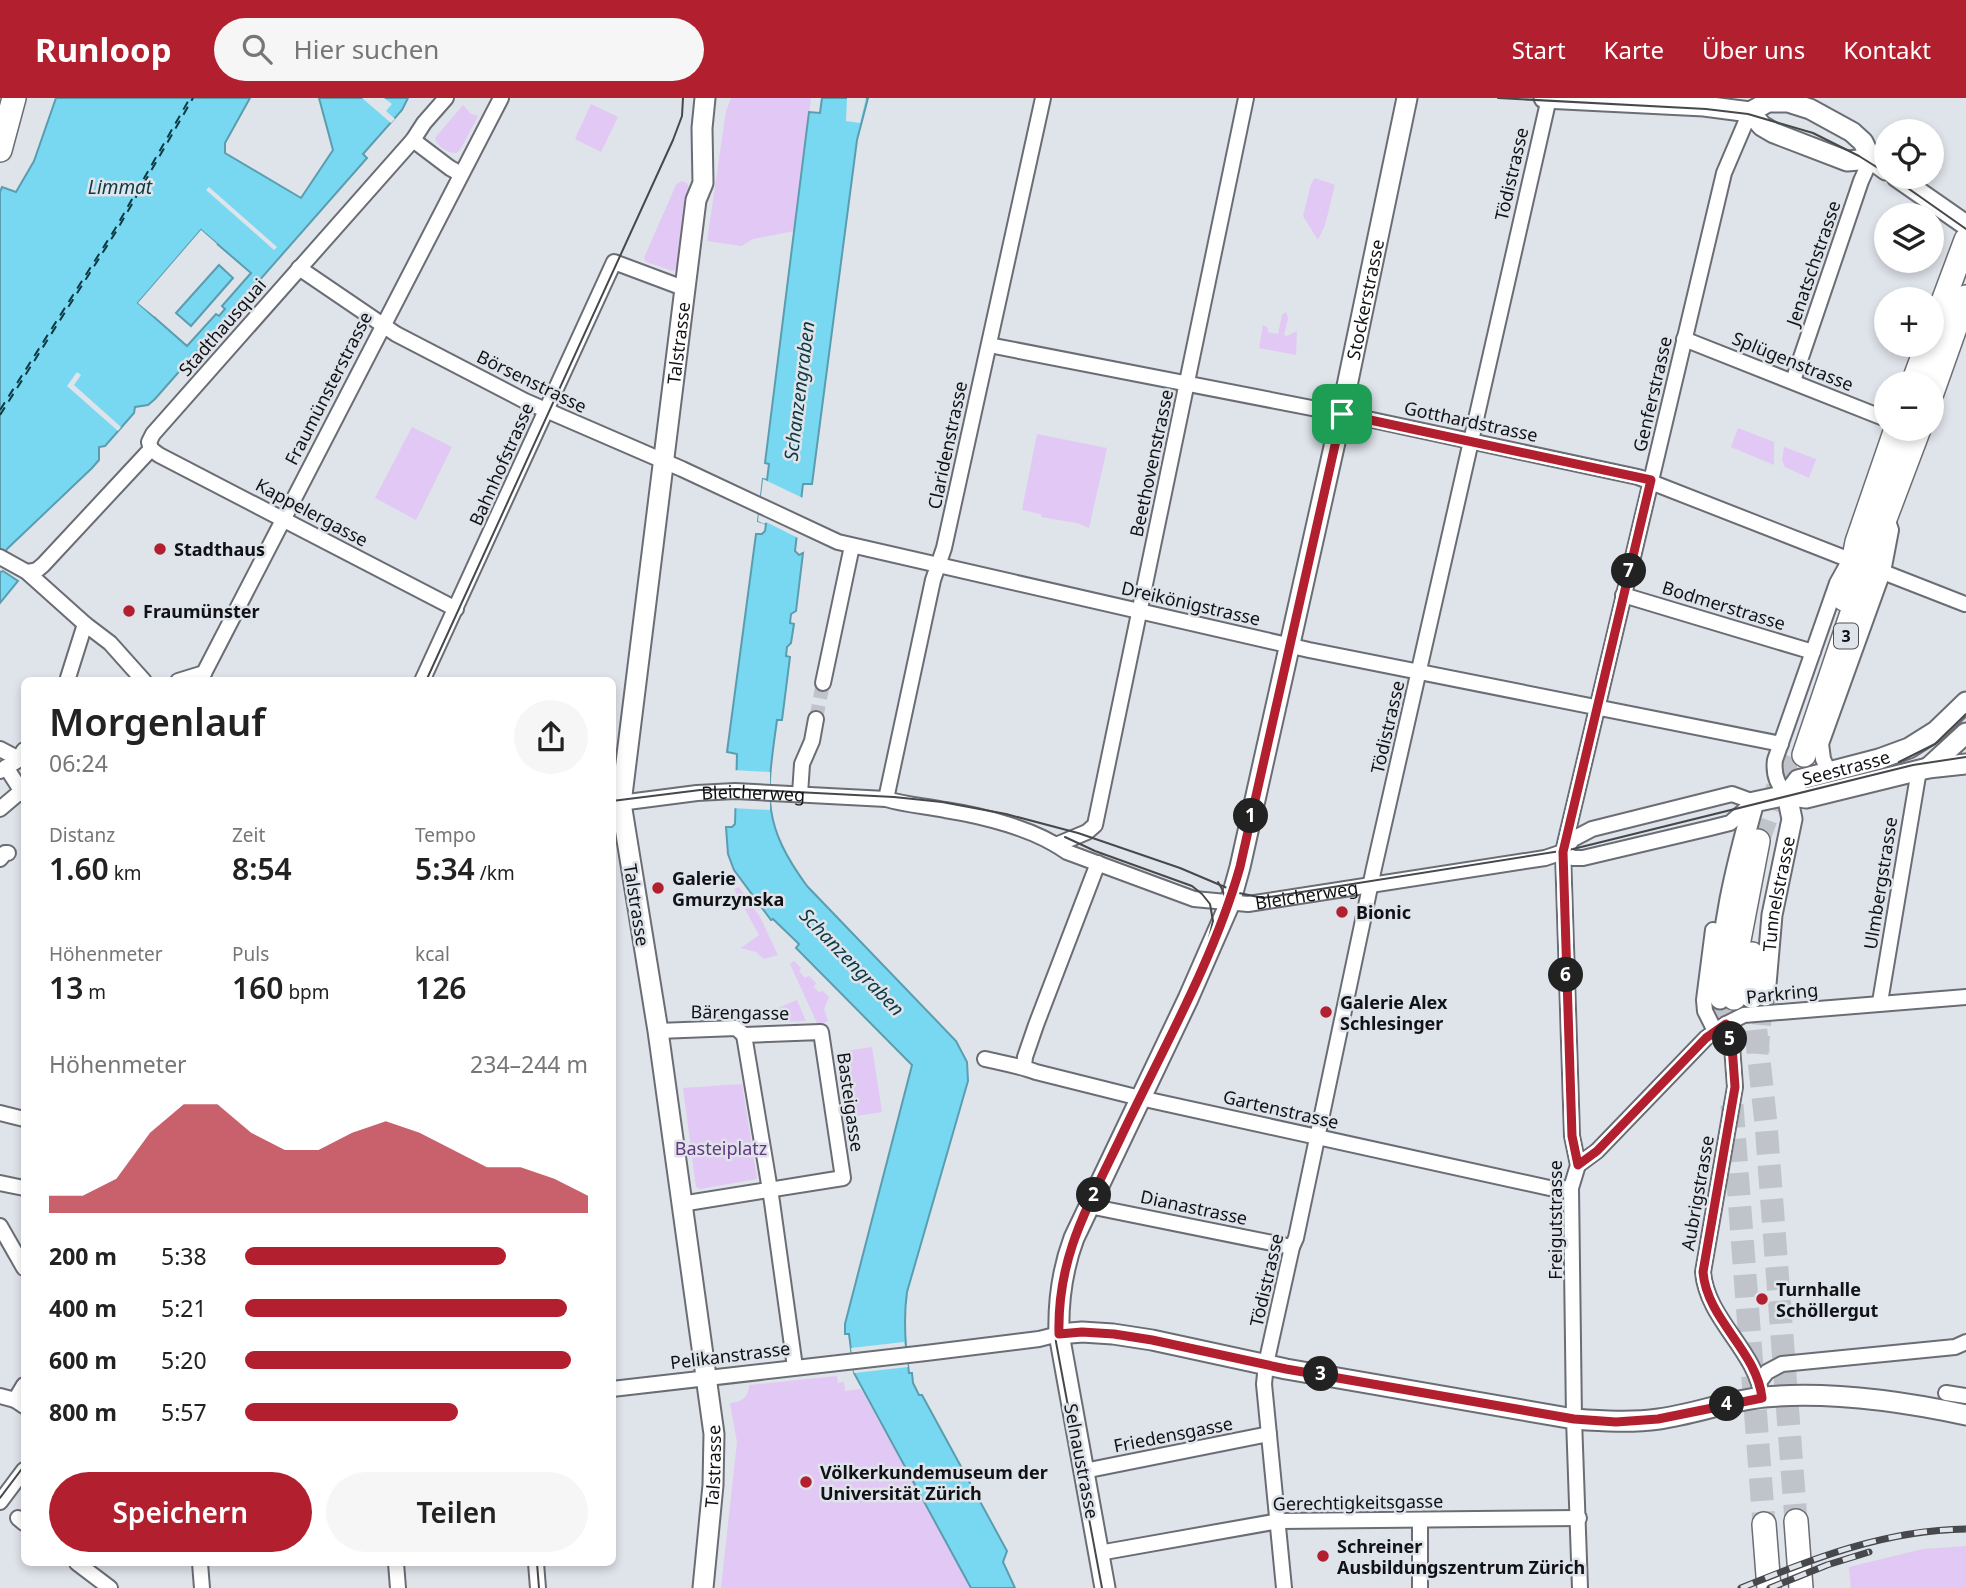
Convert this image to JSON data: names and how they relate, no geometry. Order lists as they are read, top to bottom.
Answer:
{
  "streets": {
    "main road": ["3", "Tunnelstrasse"],
    "street": [
      "Tödistrasse",
      "Jenatschstrasse",
      "Stockerstrasse",
      "Stadthausquai",
      "Talstrasse",
      "Splügenstrasse",
      "Börsenstrasse",
      "Fraumünsterstrasse",
      "Genferstrasse",
      "Gotthardstrasse",
      "Claridenstrasse",
      "Beethovenstrasse",
      "Bahnhofstrasse",
      "Kappelergasse",
      "Dreikönigstrasse",
      "Bodmerstrasse",
      "Seestrasse",
      "Bleicherweg",
      "Ulmbergstrasse",
      "Parkring",
      "Bärengasse",
      "Basteigasse",
      "Gartenstrasse",
      "Aubrigstrasse",
      "Dianastrasse",
      "Freigutstrasse",
      "Pelikanstrasse",
      "Friedensgasse",
      "Selnaustrasse",
      "Gerechtigkeitsgasse"
    ]
  },
  "crossings": [
    ["Tödistrasse", "Gotthardstrasse"],
    ["Tödistrasse", "Dreikönigstrasse"],
    ["Tödistrasse", "Bleicherweg"],
    ["Tödistrasse", "Gartenstrasse"],
    ["Tödistrasse", "Dianastrasse"],
    ["Tödistrasse", "Friedensgasse"],
    ["Tödistrasse", "Gerechtigkeitsgasse"],
    ["Jenatschstrasse", "Splügenstrasse"],
    ["Stockerstrasse", "Gotthardstrasse"],
    ["Stockerstrasse", "Dreikönigstrasse"],
    ["Stockerstrasse", "Bleicherweg"],
    ["Stockerstrasse", "Gartenstrasse"],
    ["Stockerstrasse", "Dianastrasse"],
    ["Stockerstrasse", "Pelikanstrasse"],
    ["Stockerstrasse", "Selnaustrasse"],
    ["Stadthausquai", "Börsenstrasse"],
    ["Stadthausquai", "Kappelergasse"],
    ["Talstrasse", "Börsenstrasse"],
    ["Talstrasse", "Bahnhofstrasse"],
    ["Talstrasse", "Bleicherweg"],
    ["Talstrasse", "Bärengasse"],
    ["Talstrasse", "Pelikanstrasse"],
    ["Splügenstrasse", "Genferstrasse"],
    ["Börsenstrasse", "Fraumünsterstrasse"],
    ["Börsenstrasse", "Bahnhofstrasse"],
    ["Börsenstrasse", "Dreikönigstrasse"],
    ["Fraumünsterstrasse", "Kappelergasse"],
    ["Genferstrasse", "Gotthardstrasse"],
    ["Genferstrasse", "Dreikönigstrasse"],
    ["Genferstrasse", "Bodmerstrasse"],
    ["Genferstrasse", "Bleicherweg"],
    ["Genferstrasse", "Freigutstrasse"],
    ["Gotthardstrasse", "Claridenstrasse"],
    ["Gotthardstrasse", "Beethovenstrasse"],
    ["Gotthardstrasse", "3"],
    ["Claridenstrasse", "Dreikönigstrasse"],
    ["Claridenstrasse", "Bleicherweg"],
    ["Beethovenstrasse", "Dreikönigstrasse"],
    ["Beethovenstrasse", "Bleicherweg"],
    ["Bahnhofstrasse", "Kappelergasse"],
    ["Dreikönigstrasse", "3"],
    ["Seestrasse", "Bleicherweg"],
    ["Seestrasse", "Ulmbergstrasse"],
    ["Seestrasse", "Tunnelstrasse"],
    ["Bleicherweg", "Tunnelstrasse"],
    ["Bleicherweg", "Freigutstrasse"],
    ["Ulmbergstrasse", "Parkring"],
    ["Parkring", "Aubrigstrasse"],
    ["Parkring", "Freigutstrasse"],
    ["Bärengasse", "Basteigasse"],
    ["Gartenstrasse", "Freigutstrasse"],
    ["Freigutstrasse", "Gerechtigkeitsgasse"],
    ["Pelikanstrasse", "Selnaustrasse"],
    ["Friedensgasse", "Selnaustrasse"],
    ["Selnaustrasse", "Gerechtigkeitsgasse"]
  ],
  "water": ["Limmat", "Schanzengraben"],
  "parks": ["Basteiplatz"],
  "places": [
    "Stadthaus",
    "Fraumünster",
    "Galerie Gmurzynska",
    "Bionic",
    "Galerie Alex Schlesinger",
    "Turnhalle Schöllergut",
    "Völkerkundemuseum der Universität Zürich",
    "Schreiner Ausbildungszentrum Zürich"
  ],
  "page": {
    "header": "Runloop",
    "search": "Hier suchen",
    "nav": [
      "Start",
      "Karte",
      "Über uns",
      "Kontakt"
    ],
    "map_buttons": ["+", "−"],
    "pins": [
      "7",
      "1",
      "6",
      "5",
      "2",
      "3",
      "4"
    ],
    "heading": ["Morgenlauf", "06:24"],
    "stats": [
      ["Distanz", "1.60 km"],
      ["Zeit", "8:54"],
      ["Tempo", "5:34 /km"],
      ["Höhenmeter", "13 m"],
      ["Puls", "160 bpm"],
      ["kcal", "126"]
    ],
    "chart": ["Höhenmeter", "234–244 m"],
    "list": [
      {
        "name": "200 m",
        "note": "5:38"
      },
      {
        "name": "400 m",
        "note": "5:21"
      },
      {
        "name": "600 m",
        "note": "5:20"
      },
      {
        "name": "800 m",
        "note": "5:57"
      }
    ],
    "buttons": ["Speichern", "Teilen"]
  }
}
